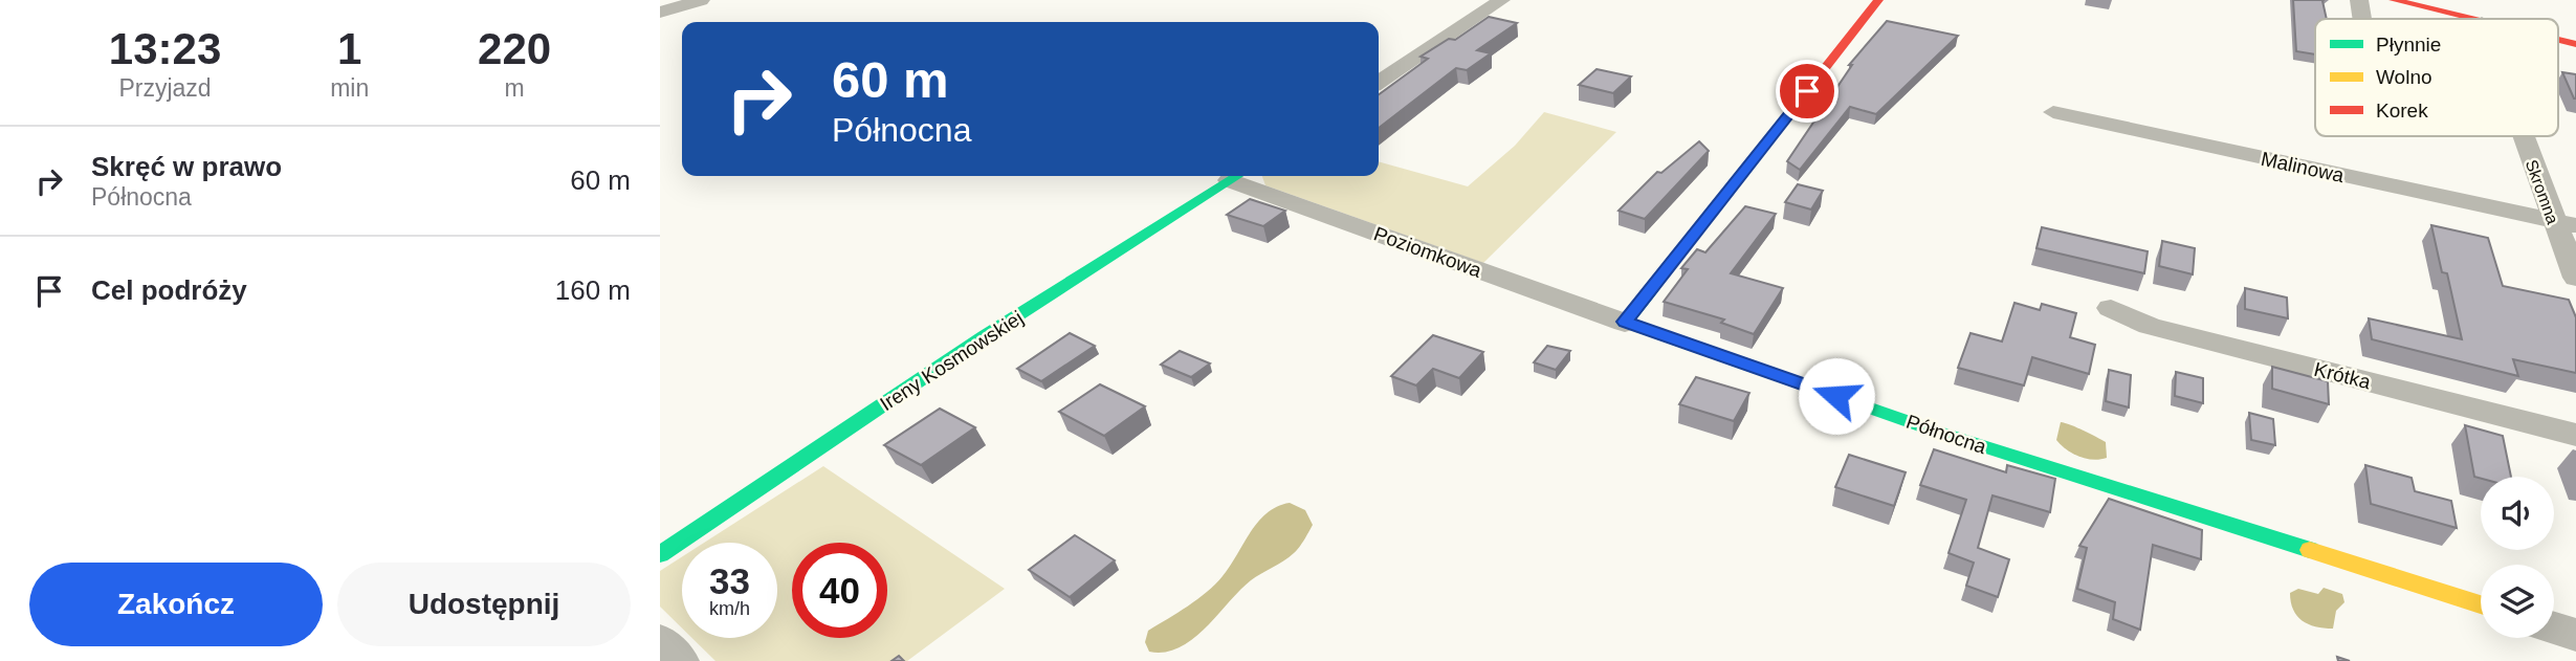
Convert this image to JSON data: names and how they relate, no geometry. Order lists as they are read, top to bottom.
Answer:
{
  "streets": {
    "street": [
      "Malinowa",
      "Skromna",
      "Poziomkowa",
      "Ireny Kosmowskiej",
      "Krótka",
      "Północna"
    ]
  },
  "crossings": [
    ["Malinowa", "Skromna"],
    ["Poziomkowa", "Ireny Kosmowskiej"],
    ["Poziomkowa", "Północna"]
  ],
  "legend": ["Płynnie", "Wolno", "Korek"],
  "page": {
    "eta": [
      "13:23",
      "Przyjazd",
      "1",
      "min",
      "220",
      "m"
    ],
    "turn": ["60 m", "Północna"],
    "list": [
      {
        "name": "Skręć w prawo",
        "note": "Północna",
        "value": "60 m"
      },
      {
        "name": "Cel podróży",
        "value": "160 m"
      }
    ],
    "speed": "33 km/h",
    "limit": "40",
    "buttons": ["Zakończ", "Udostępnij"]
  }
}
